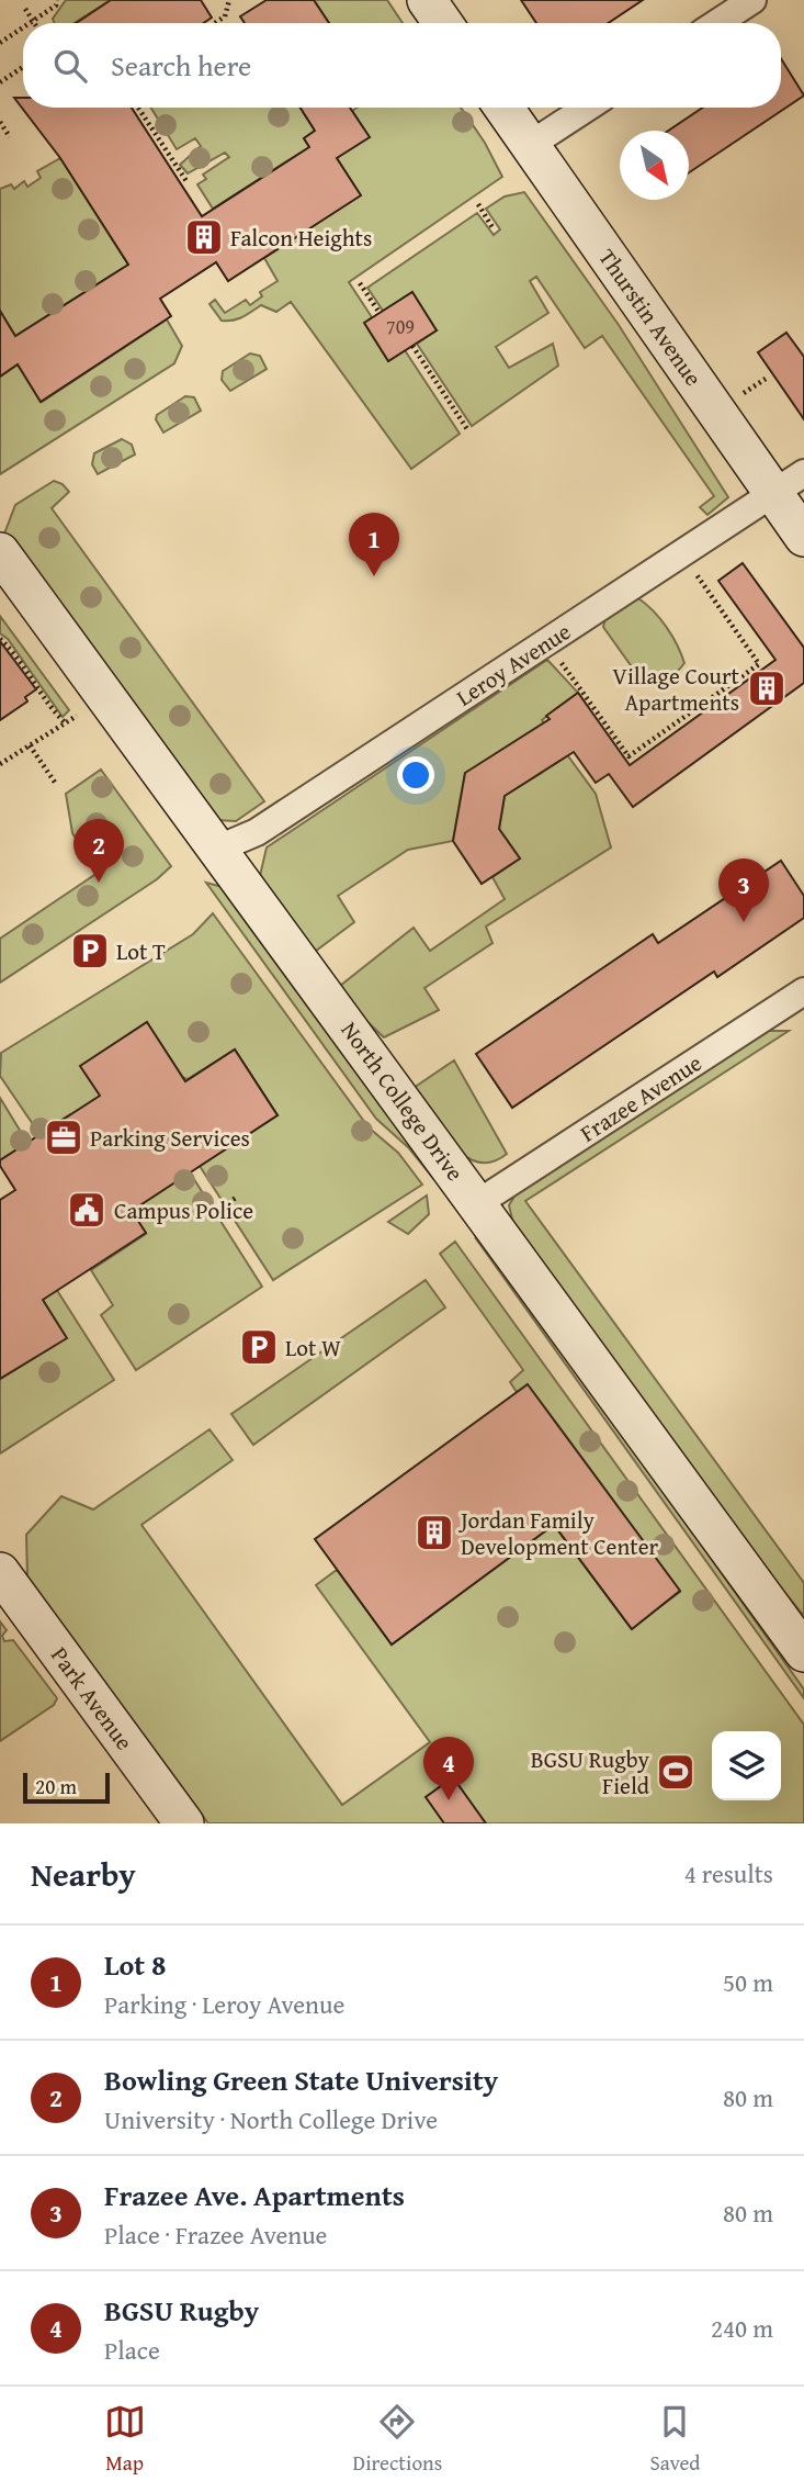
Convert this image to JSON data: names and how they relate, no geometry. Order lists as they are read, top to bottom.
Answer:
{
  "streets": {
    "street": [
      "Thurstin Avenue",
      "Leroy Avenue",
      "Frazee Avenue",
      "North College Drive",
      "Park Avenue"
    ]
  },
  "crossings": [
    ["Thurstin Avenue", "Leroy Avenue"],
    ["Leroy Avenue", "North College Drive"],
    ["Frazee Avenue", "North College Drive"]
  ],
  "places": {
    "building": ["Falcon Heights", "Village Court Apartments", "Jordan Family Development Center"],
    "parking": ["Lot T", "Lot W"],
    "office": ["Parking Services"],
    "public building": ["Campus Police"],
    "sports": ["BGSU Rugby Field"]
  },
  "house_numbers": ["709"],
  "scale_bar": "20 m",
  "north": "bottom right",
  "page": {
    "search": "Search here",
    "pins": [
      "1",
      "2",
      "3",
      "4"
    ],
    "scale": "20 m",
    "heading": ["Nearby", "4 results"],
    "list": [
      {
        "mark": "1",
        "name": "Lot 8",
        "note": "Parking · Leroy Avenue",
        "value": "50 m"
      },
      {
        "mark": "2",
        "name": "Bowling Green State University",
        "note": "University · North College Drive",
        "value": "80 m"
      },
      {
        "mark": "3",
        "name": "Frazee Ave. Apartments",
        "note": "Place · Frazee Avenue",
        "value": "80 m"
      },
      {
        "mark": "4",
        "name": "BGSU Rugby",
        "note": "Place",
        "value": "240 m"
      }
    ],
    "nav": ["Map", "Directions", "Saved"]
  }
}
